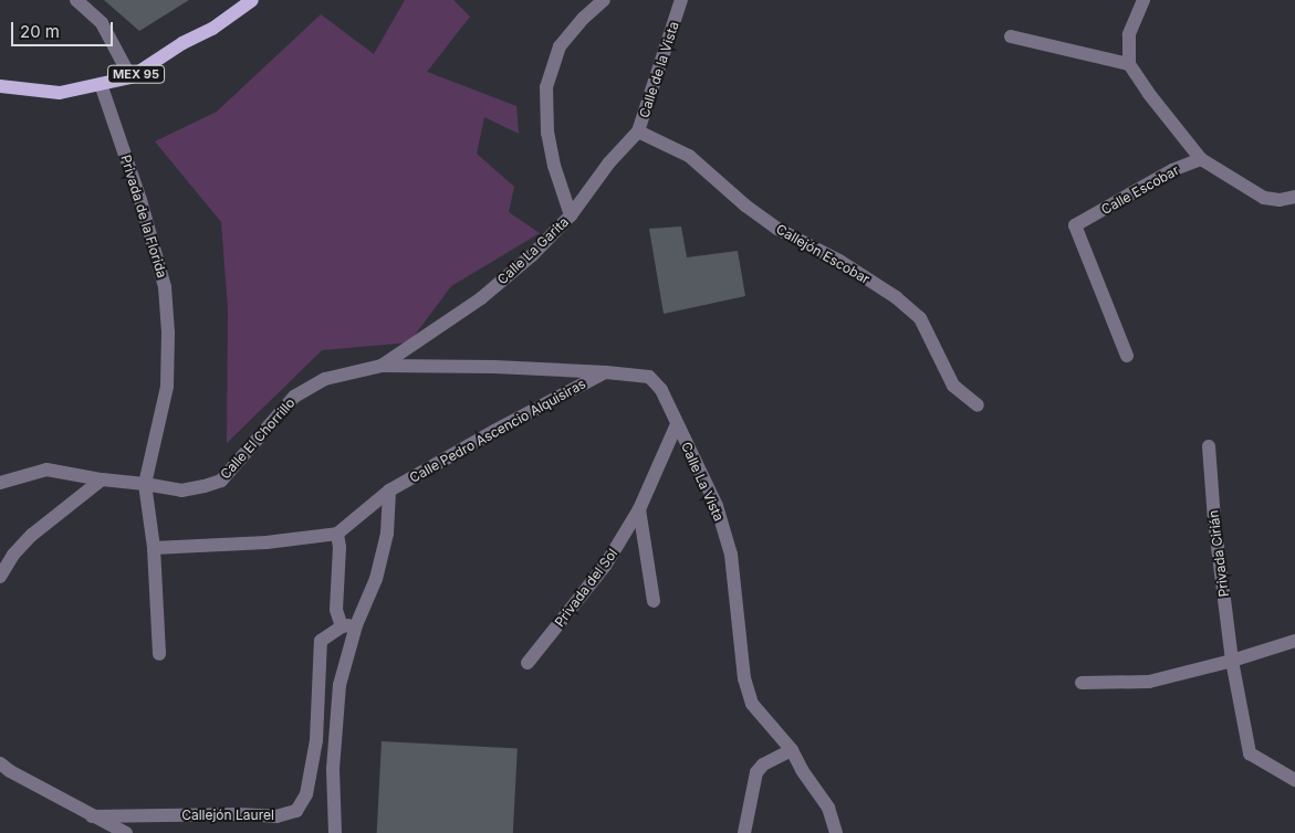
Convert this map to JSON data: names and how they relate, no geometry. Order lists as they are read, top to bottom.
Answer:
{
  "streets": {
    "main road": ["MEX 95"],
    "street": [
      "Calle de la Vista",
      "Calle Escobar",
      "Privada de la Florida",
      "Calle La Garita",
      "Callejón Escobar",
      "Calle Pedro Ascencio Alquisiras",
      "Calle El Chorrillo",
      "Calle La Vista",
      "Privada Cirián",
      "Privada del Sol",
      "Callejón Laurel"
    ]
  },
  "crossings": [
    ["Calle de la Vista", "Calle La Garita"],
    ["Calle de la Vista", "Callejón Escobar"],
    ["MEX 95", "Privada de la Florida"],
    ["Privada de la Florida", "Calle El Chorrillo"],
    ["Calle La Garita", "Calle El Chorrillo"],
    ["Calle La Garita", "Calle La Vista"],
    ["Calle Pedro Ascencio Alquisiras", "Calle La Vista"],
    ["Calle El Chorrillo", "Calle La Vista"],
    ["Calle La Vista", "Privada del Sol"]
  ],
  "scale_bar": "20 m"
}
